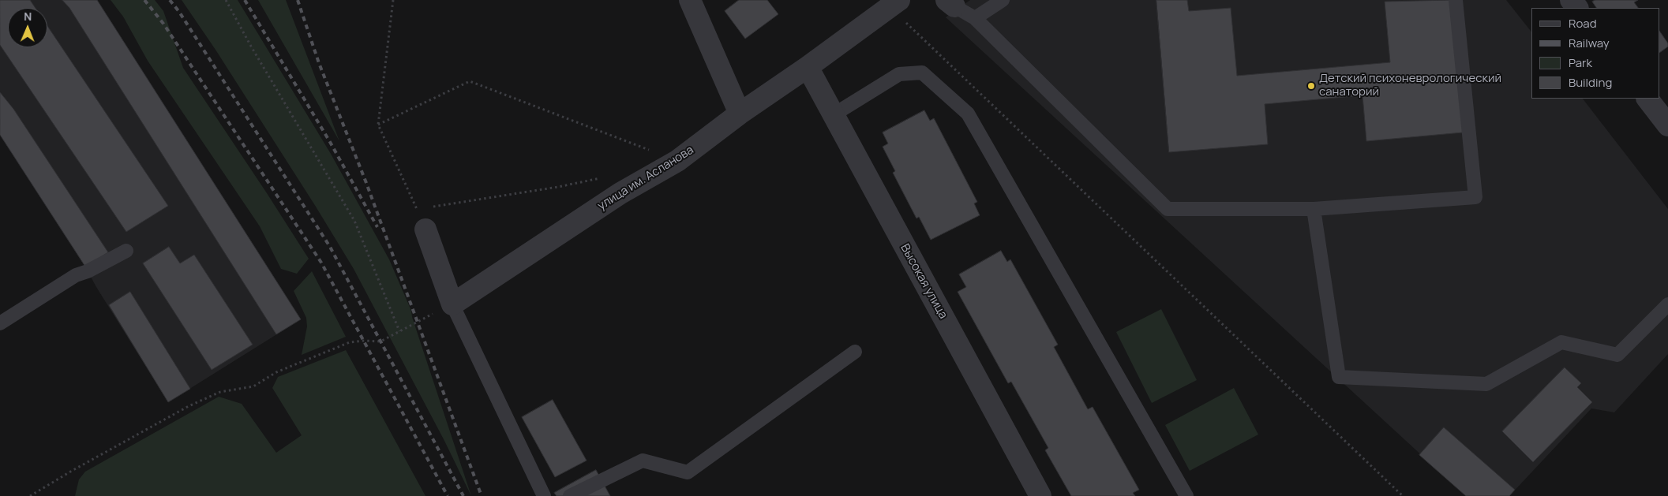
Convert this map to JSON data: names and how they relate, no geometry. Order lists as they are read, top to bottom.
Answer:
{
  "streets": {
    "street": ["улица им. Асланова", "Высокая улица"]
  },
  "crossings": [
    ["улица им. Асланова", "Высокая улица"]
  ],
  "places": ["Детский психоневрологический санаторий"],
  "legend": [
    "Road",
    "Railway",
    "Park",
    "Building"
  ],
  "north": "top"
}
